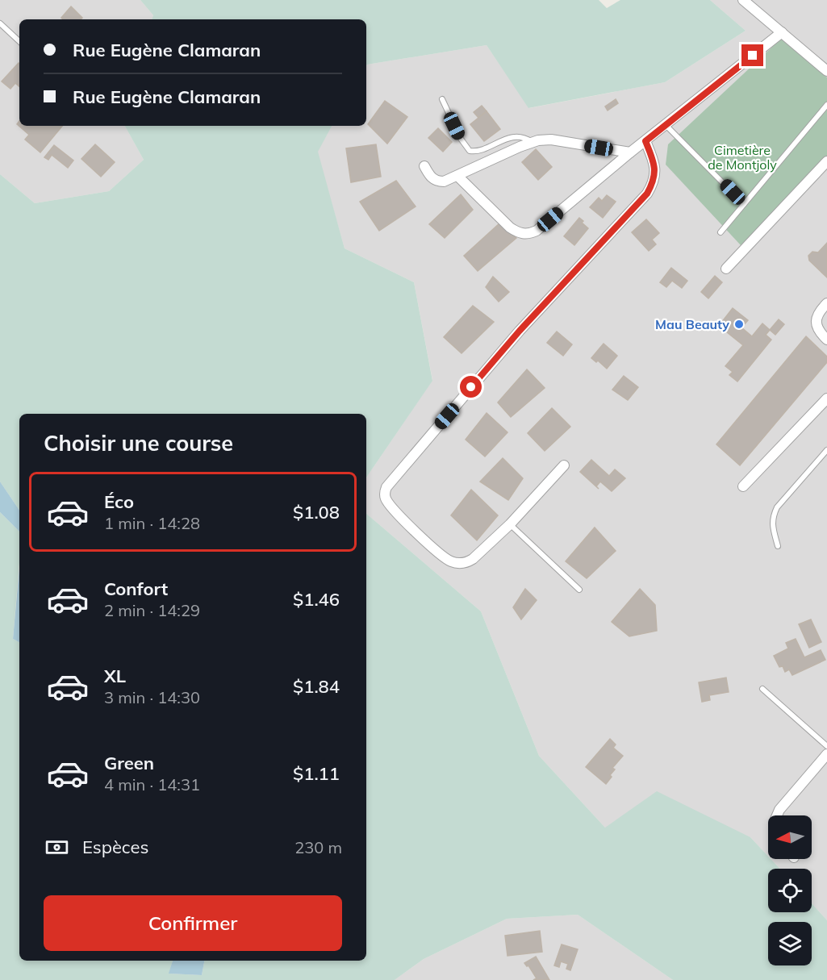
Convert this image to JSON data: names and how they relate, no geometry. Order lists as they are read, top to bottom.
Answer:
{
  "parks": ["Cimetière de Montjoly"],
  "places": ["Mau Beauty"],
  "north": "left",
  "page": {
    "banner": ["Rue Eugène Clamaran", "Rue Eugène Clamaran"],
    "heading": "Choisir une course",
    "list": [
      {
        "name": "Éco",
        "note": "1 min · 14:28",
        "value": "$1.08"
      },
      {
        "name": "Confort",
        "note": "2 min · 14:29",
        "value": "$1.46"
      },
      {
        "name": "XL",
        "note": "3 min · 14:30",
        "value": "$1.84"
      },
      {
        "name": "Green",
        "note": "4 min · 14:31",
        "value": "$1.11"
      }
    ],
    "pay": ["Espèces", "230 m"],
    "buttons": "Confirmer"
  }
}
